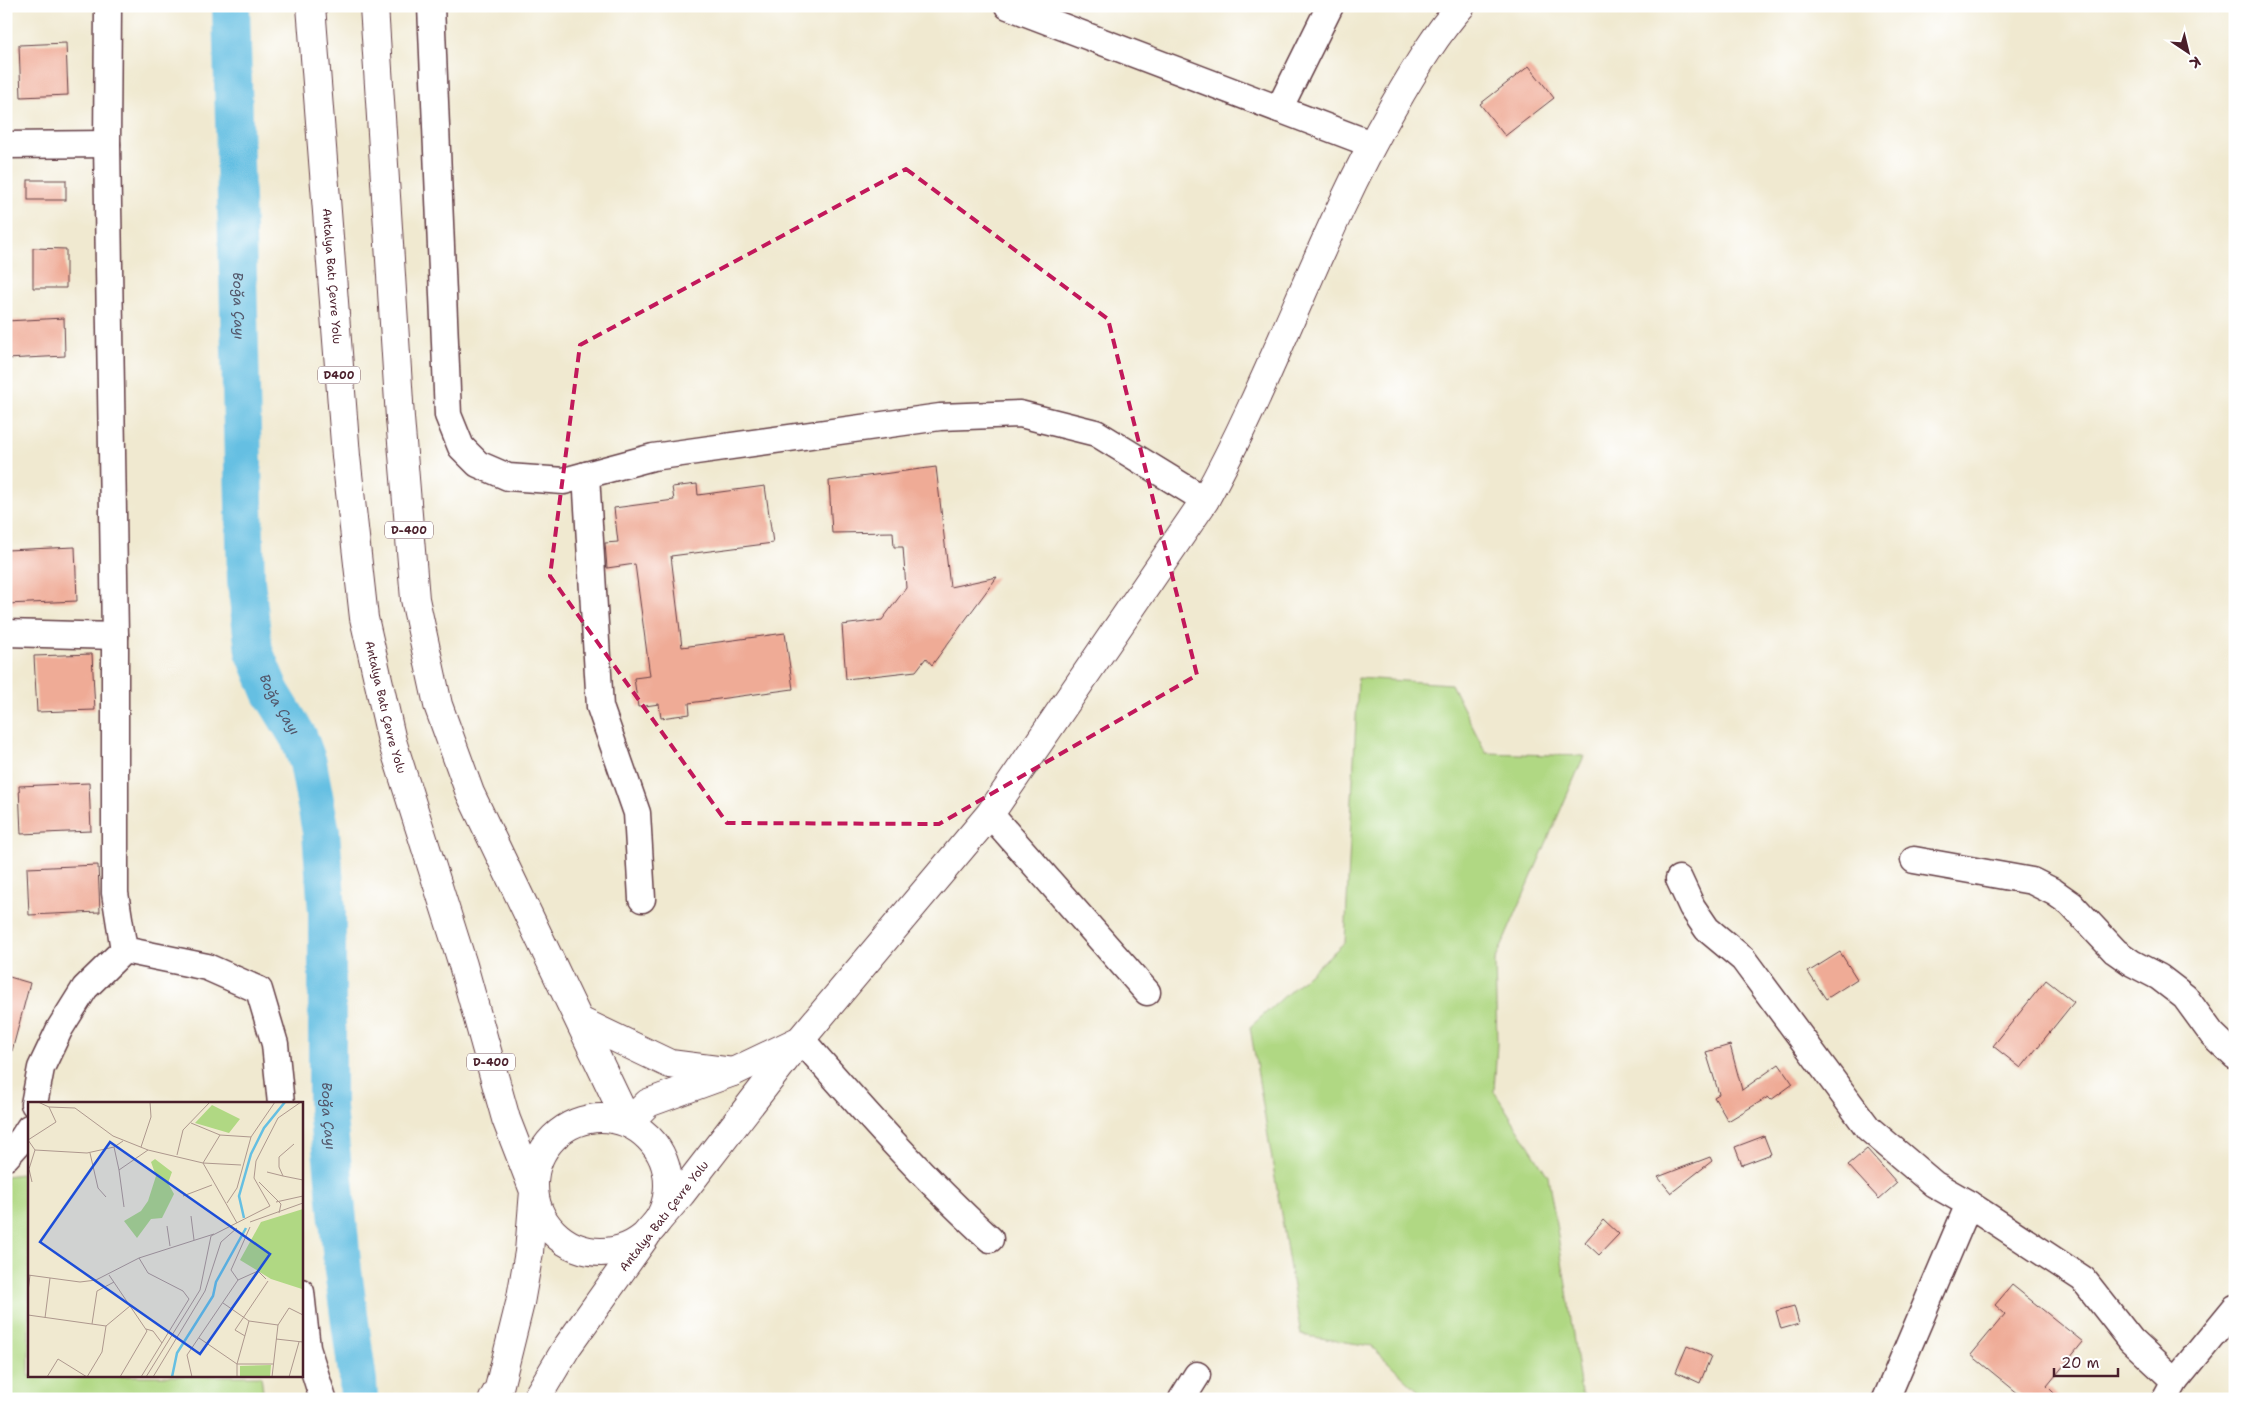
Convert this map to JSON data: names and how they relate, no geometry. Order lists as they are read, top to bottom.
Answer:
{
  "streets": {
    "main road": ["Antalya Batı Çevre Yolu", "D400", "D-400"]
  },
  "crossings": [
    ["Antalya Batı Çevre Yolu", "D-400"]
  ],
  "water": ["Boğa Çayı"],
  "scale_bar": "20 m",
  "north": "bottom right"
}
